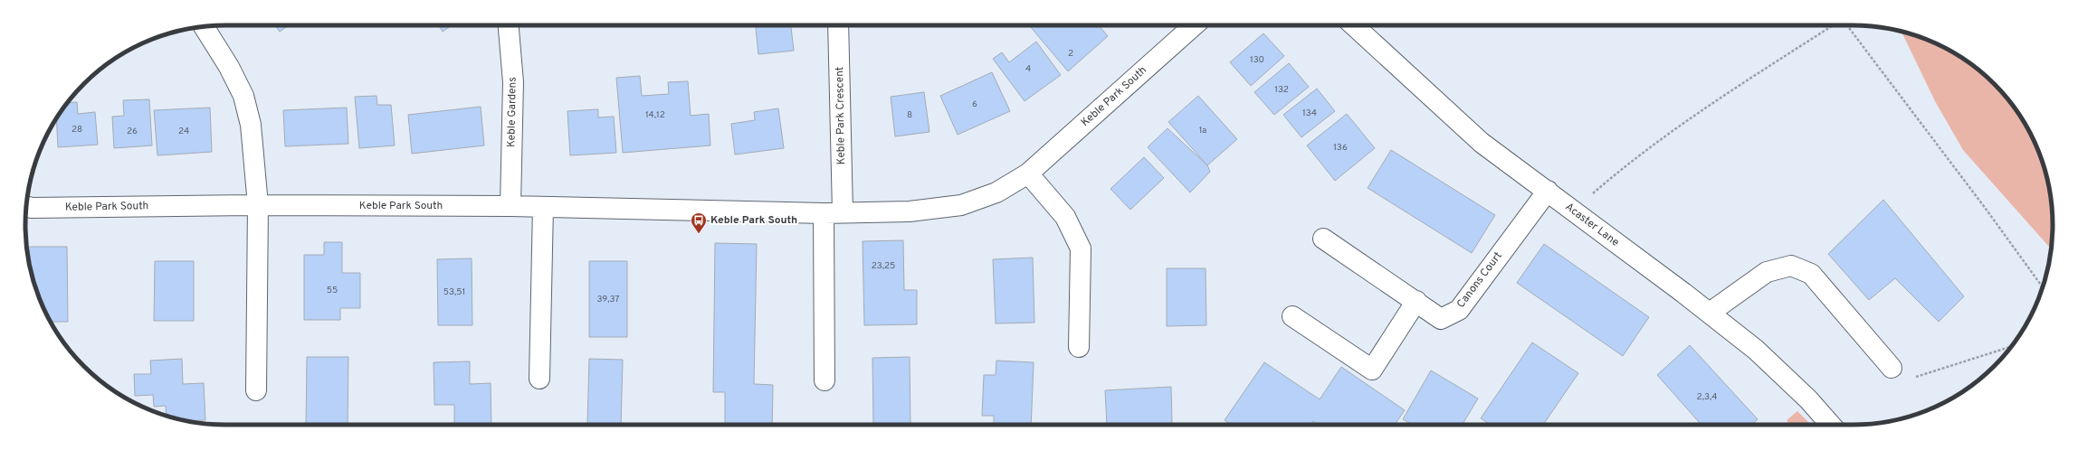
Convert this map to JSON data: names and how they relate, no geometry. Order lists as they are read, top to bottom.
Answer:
{
  "streets": {
    "street": [
      "Keble Park South",
      "Keble Gardens",
      "Keble Park Crescent",
      "Acaster Lane",
      "Canons Court"
    ]
  },
  "crossings": [
    ["Keble Park South", "Keble Gardens"],
    ["Keble Park South", "Keble Park Crescent"],
    ["Acaster Lane", "Canons Court"]
  ],
  "places": {
    "bus stop": ["Keble Park South"]
  },
  "house_numbers": [
    "2",
    "130",
    "4",
    "132",
    "6",
    "134",
    "14,12",
    "8",
    "28",
    "1a",
    "26",
    "24",
    "136",
    "23,25",
    "55",
    "53,51",
    "39,37",
    "2,3,4"
  ]
}
